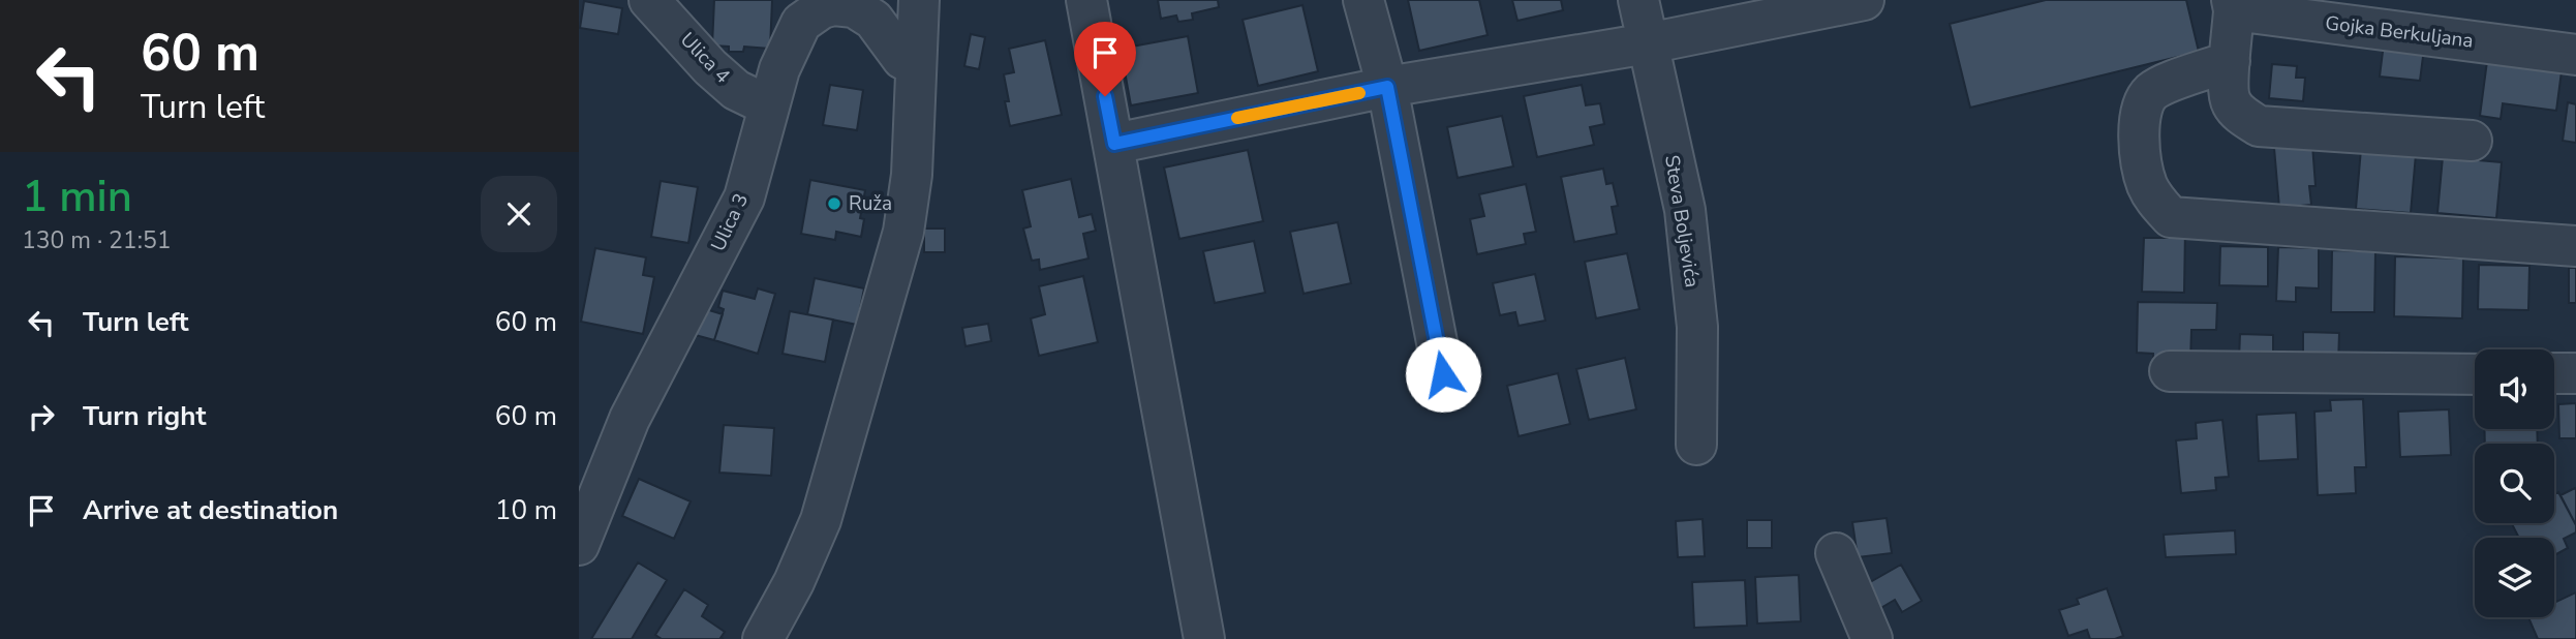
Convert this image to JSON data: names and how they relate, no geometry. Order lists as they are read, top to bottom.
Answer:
{
  "streets": {
    "street": [
      "Gojka Berkuljana",
      "Ulica 4",
      "Steva Boljevića",
      "Ulica 3"
    ]
  },
  "crossings": [
    ["Ulica 4", "Ulica 3"]
  ],
  "places": ["Ruža"],
  "page": {
    "turn": ["60 m", "Turn left"],
    "heading": ["1 min", "130 m · 21:51"],
    "list": [
      {
        "name": "Turn left",
        "value": "60 m"
      },
      {
        "name": "Turn right",
        "value": "60 m"
      },
      {
        "name": "Arrive at destination",
        "value": "10 m"
      }
    ]
  }
}
